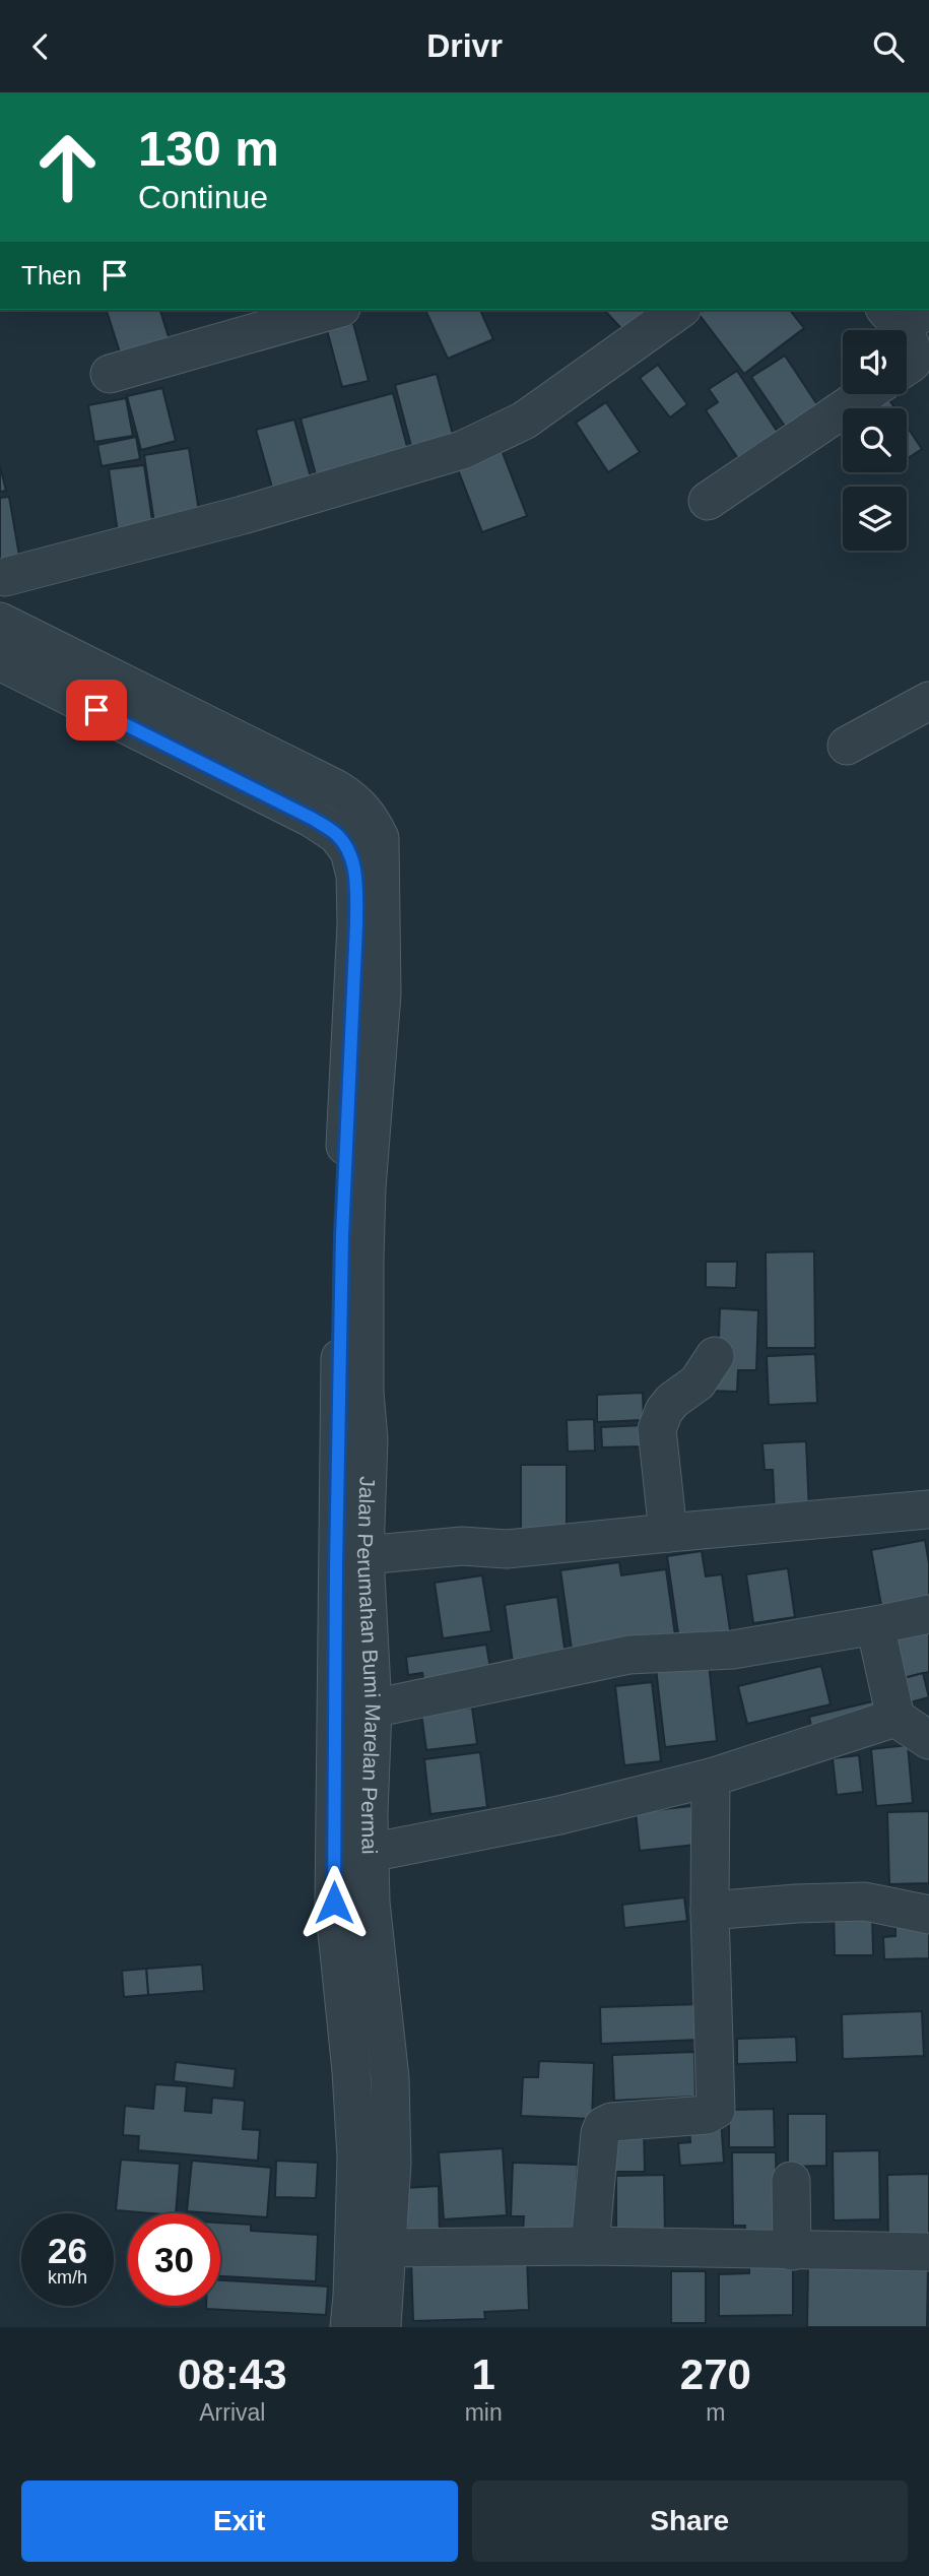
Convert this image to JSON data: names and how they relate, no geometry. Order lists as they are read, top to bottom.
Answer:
{
  "streets": {
    "street": ["Jalan Perumahan Bumi Marelan Permai"]
  },
  "page": {
    "header": "Drivr",
    "turn": ["130 m", "Continue"],
    "then": "Then",
    "speed": "26 km/h",
    "limit": "30",
    "eta": [
      "08:43",
      "Arrival",
      "1",
      "min",
      "270",
      "m"
    ],
    "buttons": ["Exit", "Share"]
  }
}
